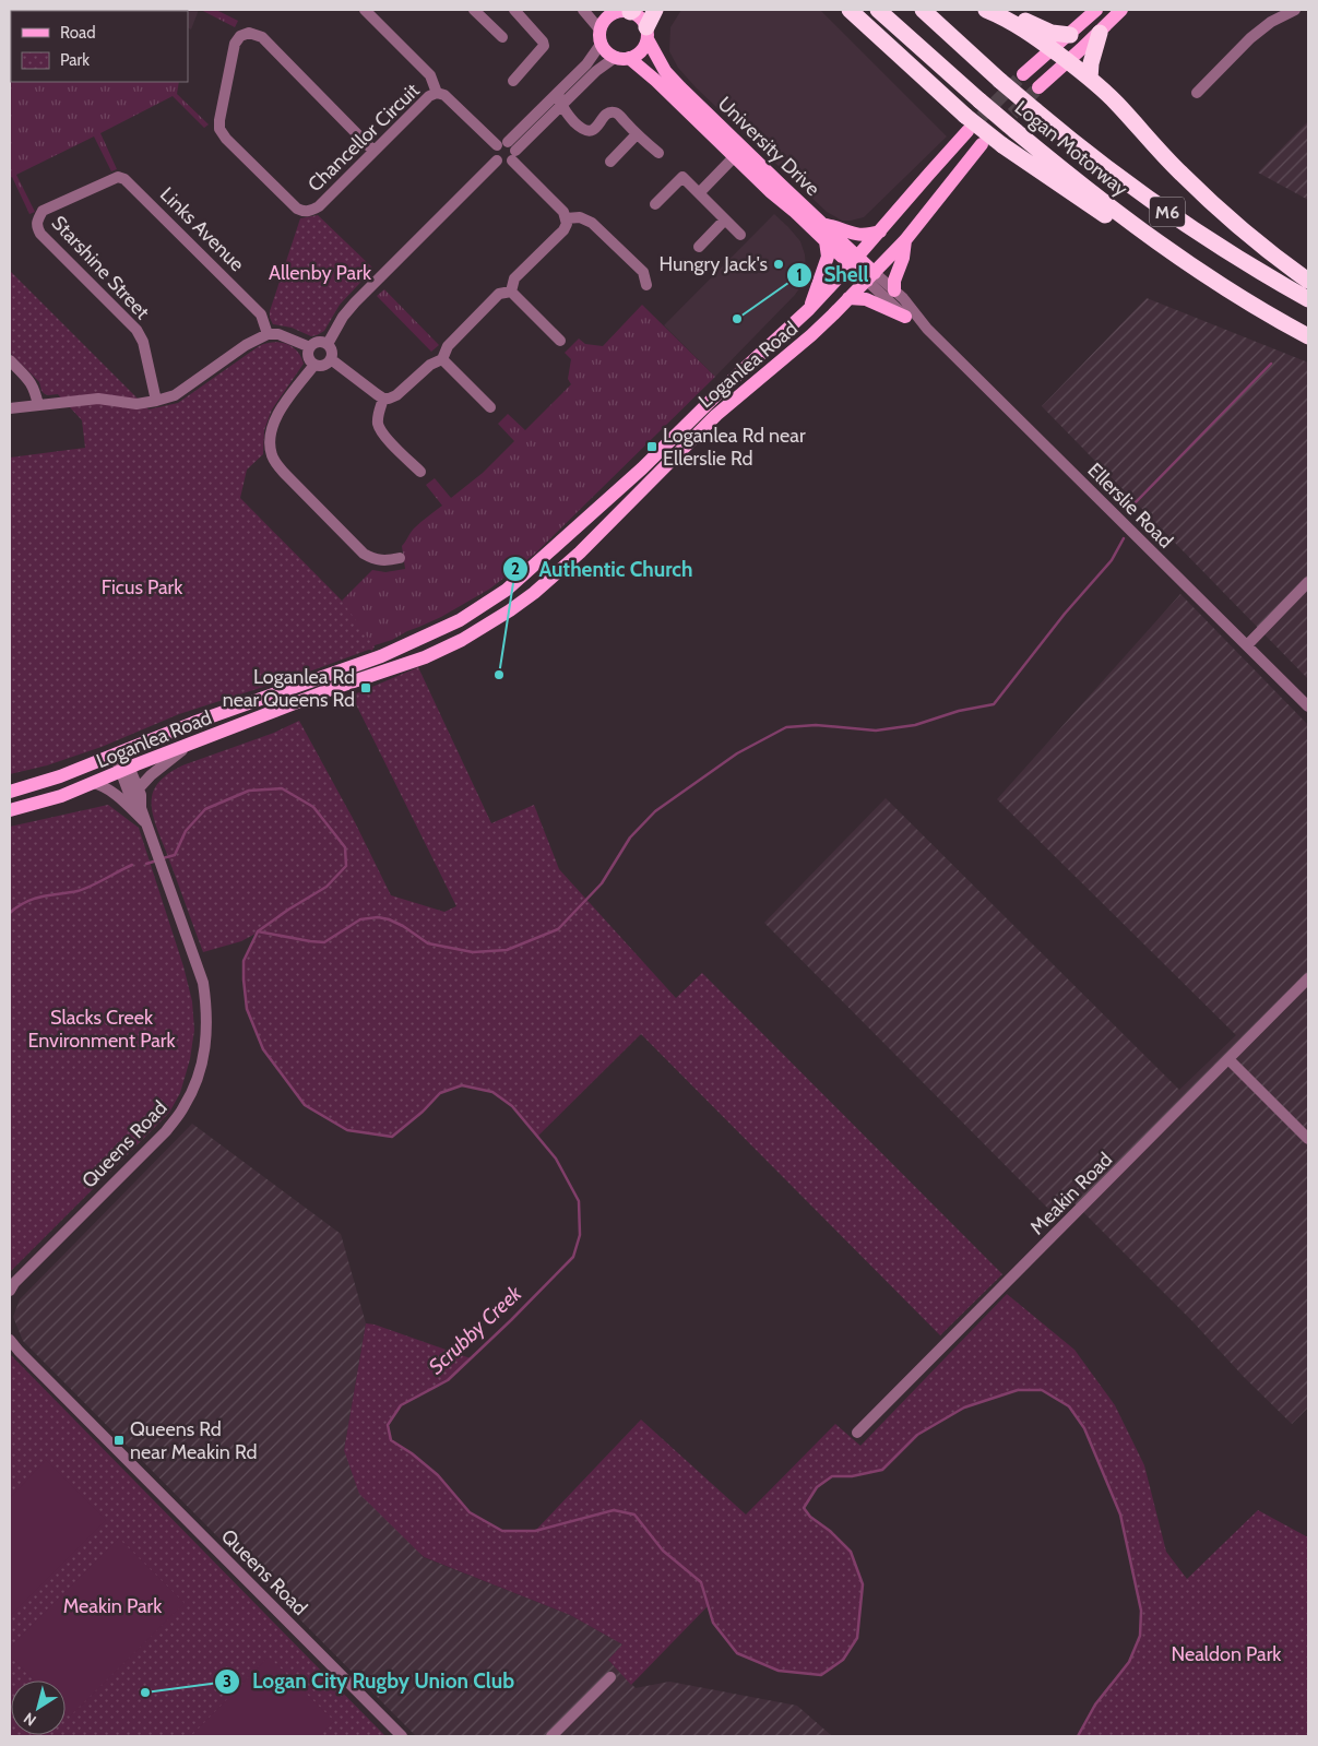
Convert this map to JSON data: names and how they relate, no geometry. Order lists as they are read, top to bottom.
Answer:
{
  "streets": {
    "highway": ["Logan Motorway", "M6"],
    "main road": ["University Drive", "Loganlea Road"],
    "street": [
      "Chancellor Circuit",
      "Links Avenue",
      "Starshine Street",
      "Ellerslie Road",
      "Queens Road",
      "Meakin Road"
    ]
  },
  "crossings": [
    ["University Drive", "Loganlea Road"],
    ["University Drive", "Ellerslie Road"],
    ["Links Avenue", "Starshine Street"],
    ["Loganlea Road", "Ellerslie Road"],
    ["Loganlea Road", "Queens Road"]
  ],
  "water": ["Scrubby Creek"],
  "parks": [
    "Allenby Park",
    "Ficus Park",
    "Slacks Creek Environment Park",
    "Meakin Park",
    "Nealdon Park"
  ],
  "places": {
    "other": [
      "Hungry Jack's",
      "Shell",
      "Authentic Church",
      "Logan City Rugby Union Club"
    ],
    "transit": ["Loganlea Rd near Ellerslie Rd", "Loganlea Rd near Queens Rd", "Queens Rd near Meakin Rd"]
  },
  "legend": ["Road", "Park"],
  "north": "bottom left"
}
